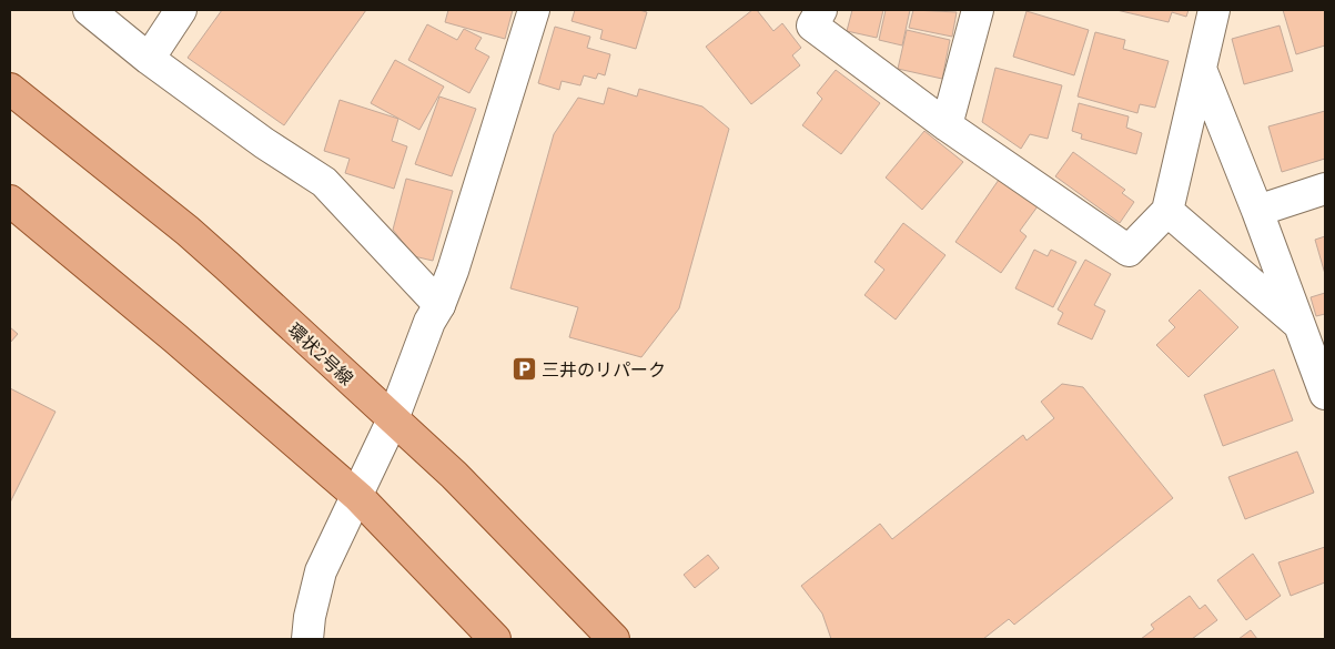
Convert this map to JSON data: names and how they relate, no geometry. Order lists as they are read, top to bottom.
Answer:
{
  "streets": {
    "main road": ["環状2号線"]
  },
  "places": {
    "parking": ["三井のリパーク"]
  }
}
